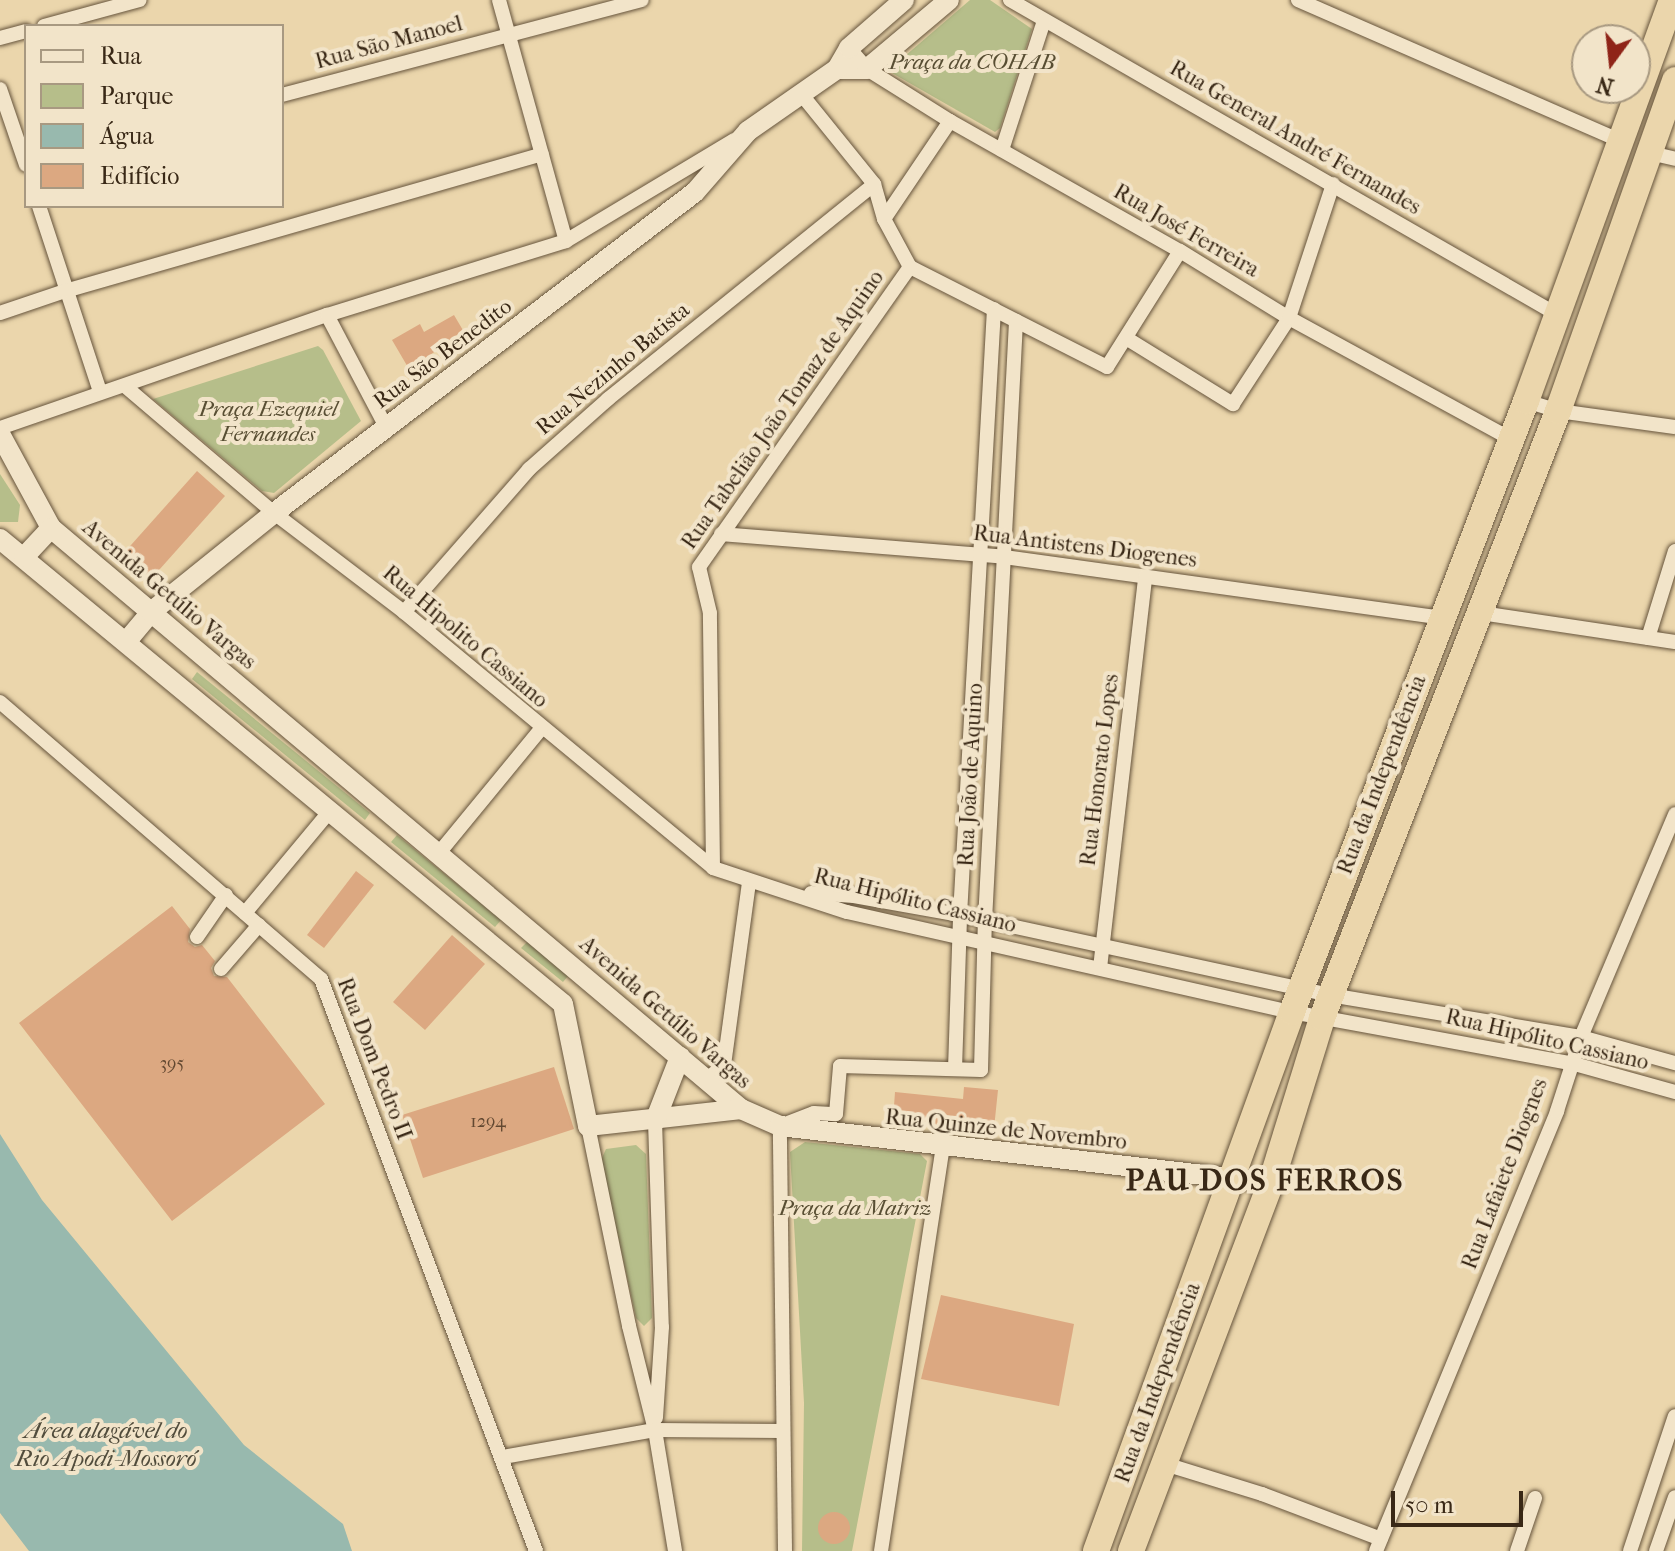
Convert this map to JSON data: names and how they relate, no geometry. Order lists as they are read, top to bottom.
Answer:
{
  "streets": {
    "highway": ["Rua da Independência"],
    "main road": ["Rua São Benedito", "Avenida Getúlio Vargas", "Rua Quinze de Novembro"],
    "street": [
      "Rua São Manoel",
      "Rua General André Fernandes",
      "Rua José Ferreira",
      "Rua Nezinho Batista",
      "Rua Tabelião João Tomaz de Aquino",
      "Rua Antistens Diogenes",
      "Rua Hipolito Cassiano",
      "Rua Honorato Lopes",
      "Rua João de Aquino",
      "Rua Hipólito Cassiano",
      "Rua Dom Pedro II",
      "Rua Lafaiete Diognes"
    ]
  },
  "crossings": [
    ["Rua General André Fernandes", "Rua da Independência"],
    ["Rua José Ferreira", "Rua da Independência"],
    ["Rua São Benedito", "Avenida Getúlio Vargas"],
    ["Rua São Benedito", "Rua Hipolito Cassiano"],
    ["Rua Nezinho Batista", "Rua Hipolito Cassiano"],
    ["Rua Tabelião João Tomaz de Aquino", "Rua Antistens Diogenes"],
    ["Rua Tabelião João Tomaz de Aquino", "Rua Hipolito Cassiano"],
    ["Rua Antistens Diogenes", "Rua Honorato Lopes"],
    ["Rua Antistens Diogenes", "Rua João de Aquino"],
    ["Rua Antistens Diogenes", "Rua da Independência"],
    ["Avenida Getúlio Vargas", "Rua Quinze de Novembro"],
    ["Rua Hipolito Cassiano", "Rua Hipólito Cassiano"],
    ["Rua Honorato Lopes", "Rua Hipólito Cassiano"],
    ["Rua João de Aquino", "Rua Hipólito Cassiano"],
    ["Rua da Independência", "Rua Hipólito Cassiano"],
    ["Rua da Independência", "Rua Quinze de Novembro"],
    ["Rua Hipólito Cassiano", "Rua Lafaiete Diognes"]
  ],
  "districts": ["PAU DOS FERROS"],
  "water": ["Área alagável do Rio Apodi-Mossoró"],
  "parks": ["Praça da COHAB", "Praça Ezequiel Fernandes", "Praça da Matriz"],
  "house_numbers": ["395", "1294"],
  "legend": [
    "Rua",
    "Parque",
    "Água",
    "Edifício"
  ],
  "scale_bar": "50 m",
  "north": "bottom"
}
